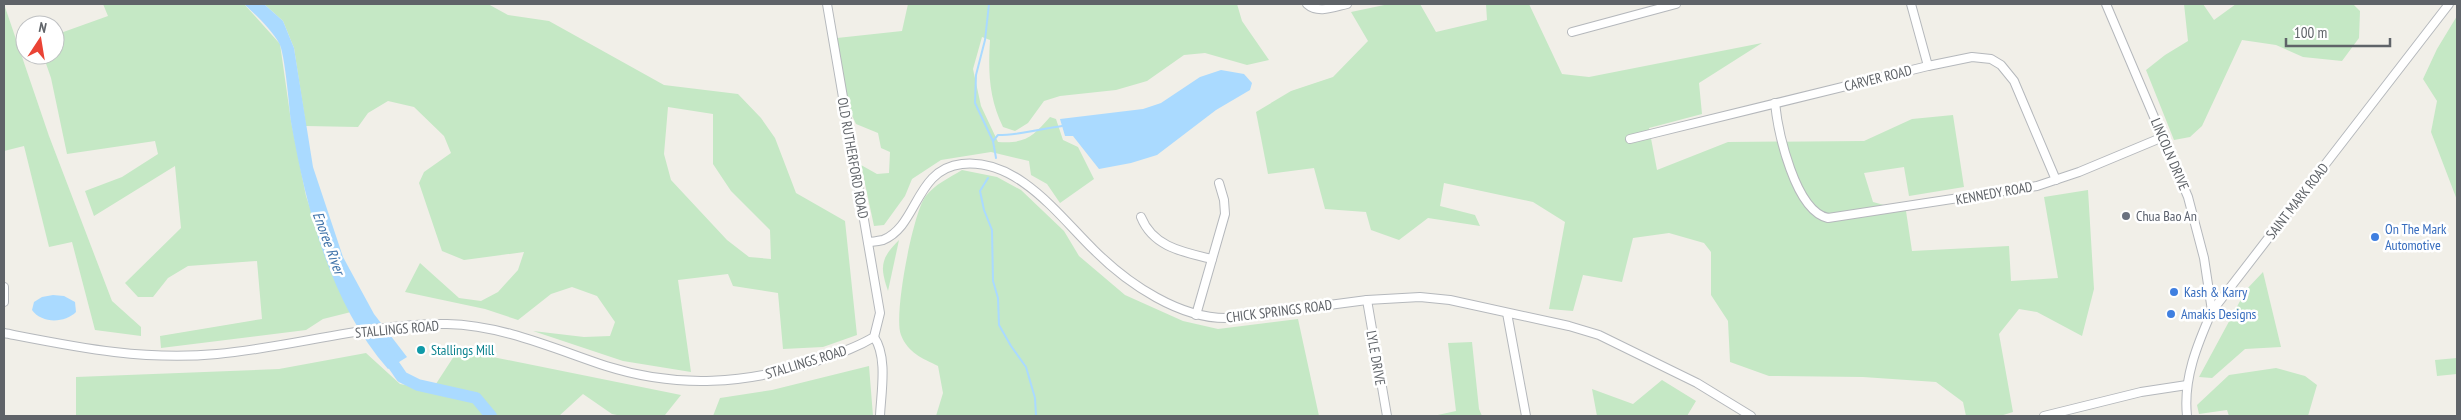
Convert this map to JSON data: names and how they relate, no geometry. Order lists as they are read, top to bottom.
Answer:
{
  "streets": {
    "street": [
      "CARVER ROAD",
      "LINCOLN DRIVE",
      "OLD RUTHERFORD ROAD",
      "KENNEDY ROAD",
      "SAINT MARK ROAD",
      "CHICK SPRINGS ROAD",
      "STALLINGS ROAD",
      "LYLE DRIVE"
    ]
  },
  "crossings": [
    ["CARVER ROAD", "KENNEDY ROAD"],
    ["LINCOLN DRIVE", "KENNEDY ROAD"],
    ["LINCOLN DRIVE", "SAINT MARK ROAD"],
    ["OLD RUTHERFORD ROAD", "CHICK SPRINGS ROAD"],
    ["OLD RUTHERFORD ROAD", "STALLINGS ROAD"],
    ["CHICK SPRINGS ROAD", "LYLE DRIVE"]
  ],
  "water": ["Enoree River"],
  "places": [
    "Chua Bao An",
    "On The Mark Automotive",
    "Kash & Karry",
    "Amakis Designs",
    "Stallings Mill"
  ],
  "scale_bar": "100 m",
  "north": "top"
}
